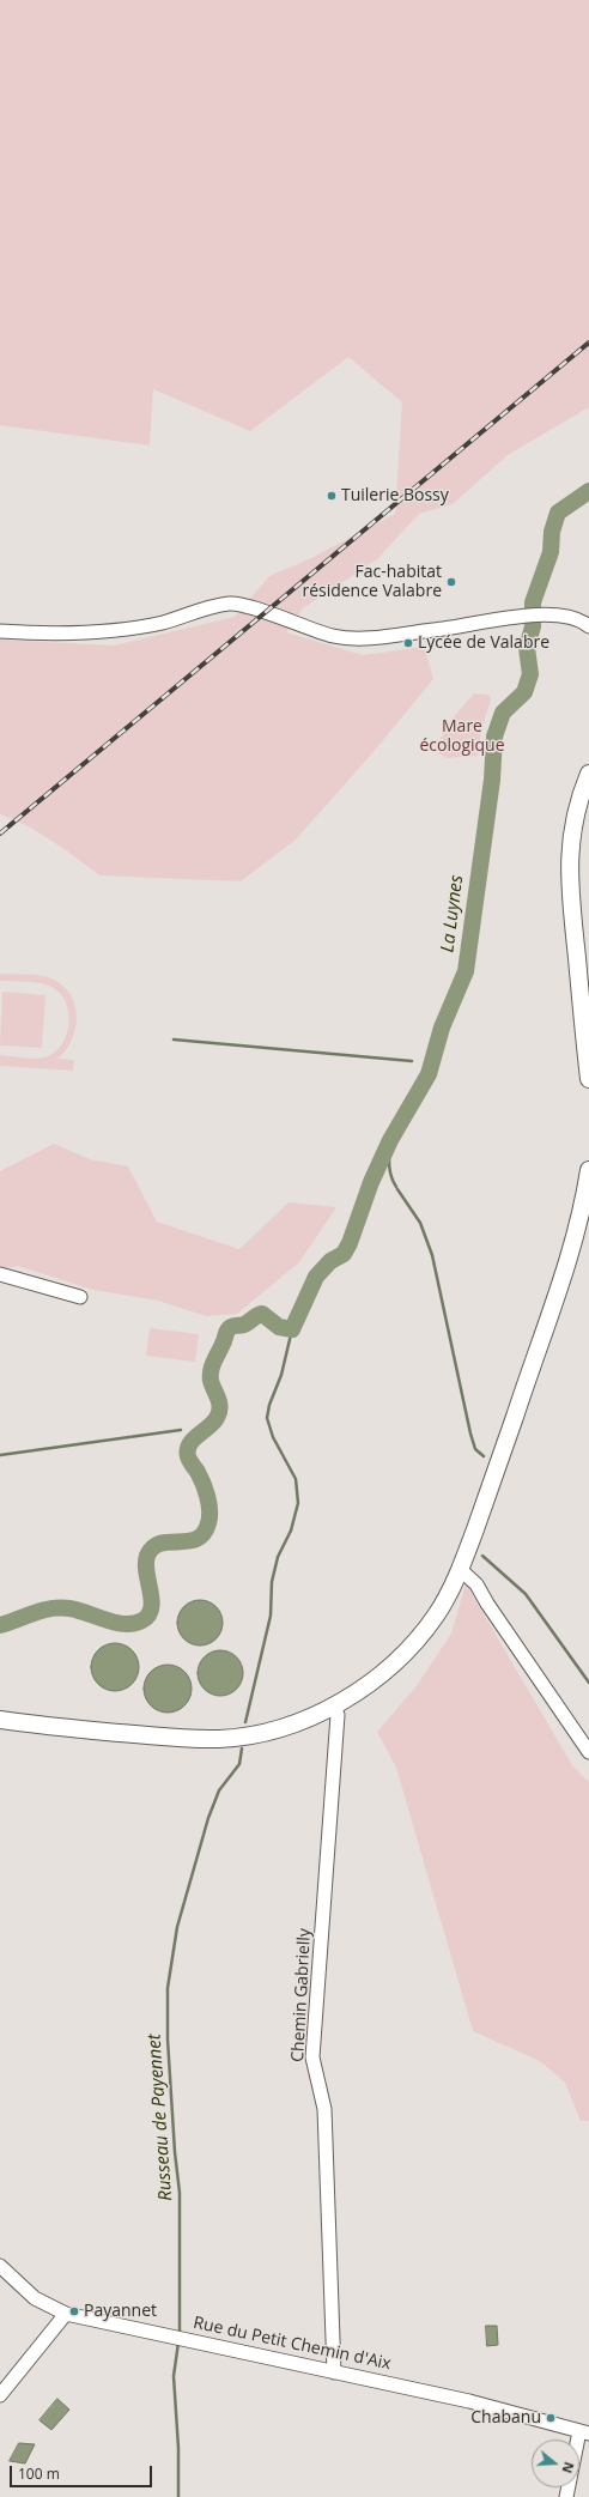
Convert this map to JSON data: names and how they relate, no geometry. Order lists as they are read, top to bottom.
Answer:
{
  "streets": {
    "street": ["Chemin Gabrielly", "Rue du Petit Chemin d'Aix"]
  },
  "crossings": [
    ["Chemin Gabrielly", "Rue du Petit Chemin d'Aix"]
  ],
  "water": ["La Luynes", "Russeau de Payennet"],
  "parks": ["Mare écologique"],
  "places": [
    "Tuilerie Bossy",
    "Fac-habitat résidence Valabre",
    "Lycée de Valabre",
    "Payannet",
    "Chabanu"
  ],
  "scale_bar": "100 m",
  "north": "right"
}
